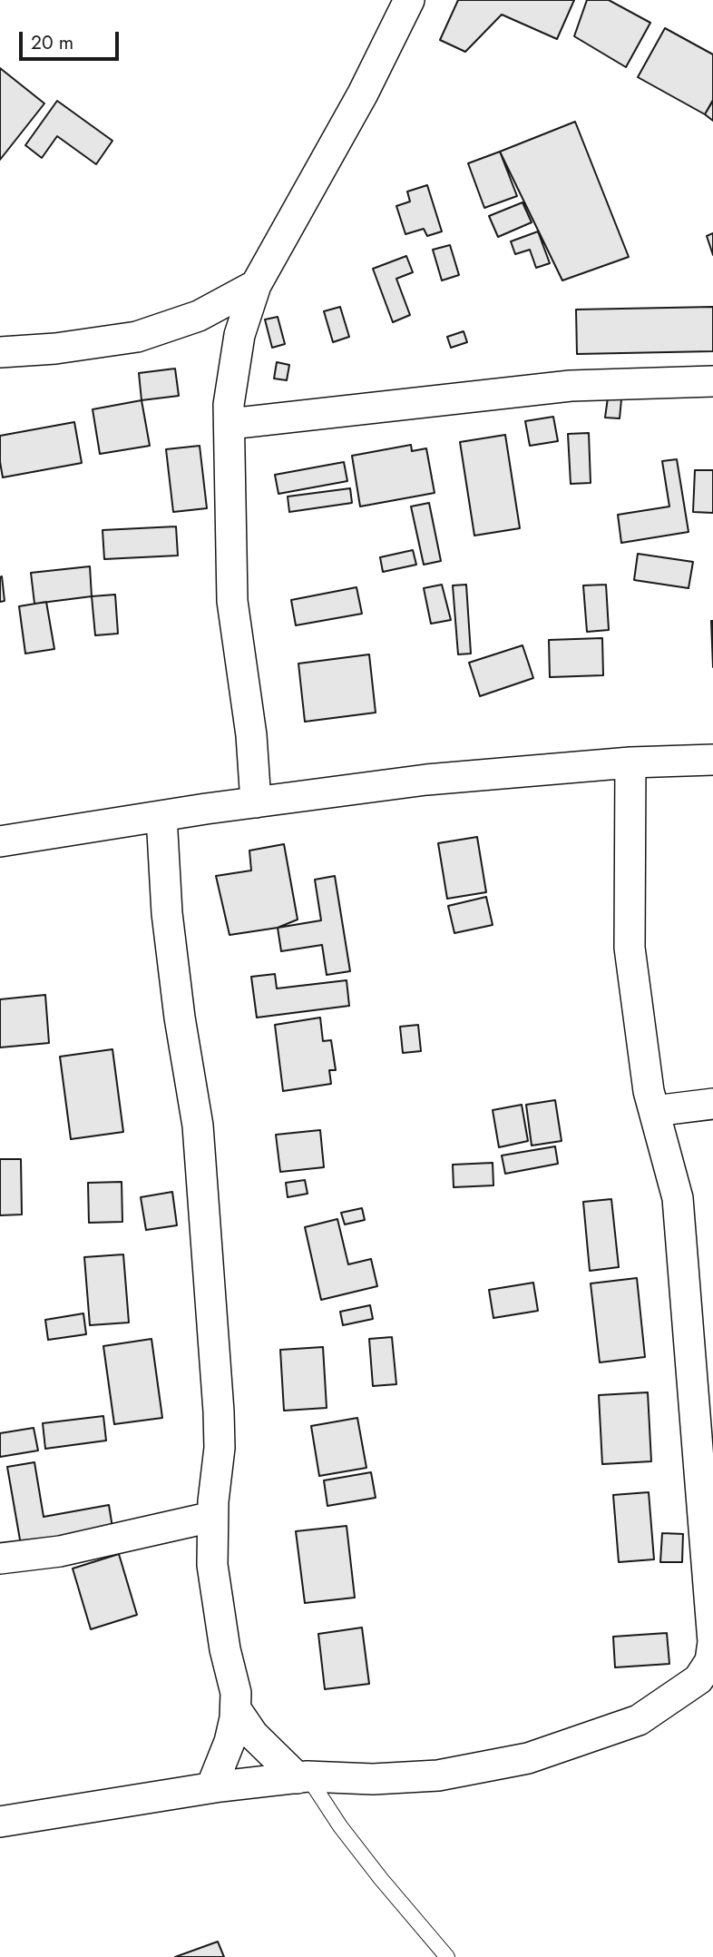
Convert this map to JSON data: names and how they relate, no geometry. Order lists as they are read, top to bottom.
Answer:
{
  "scale_bar": "20 m"
}
